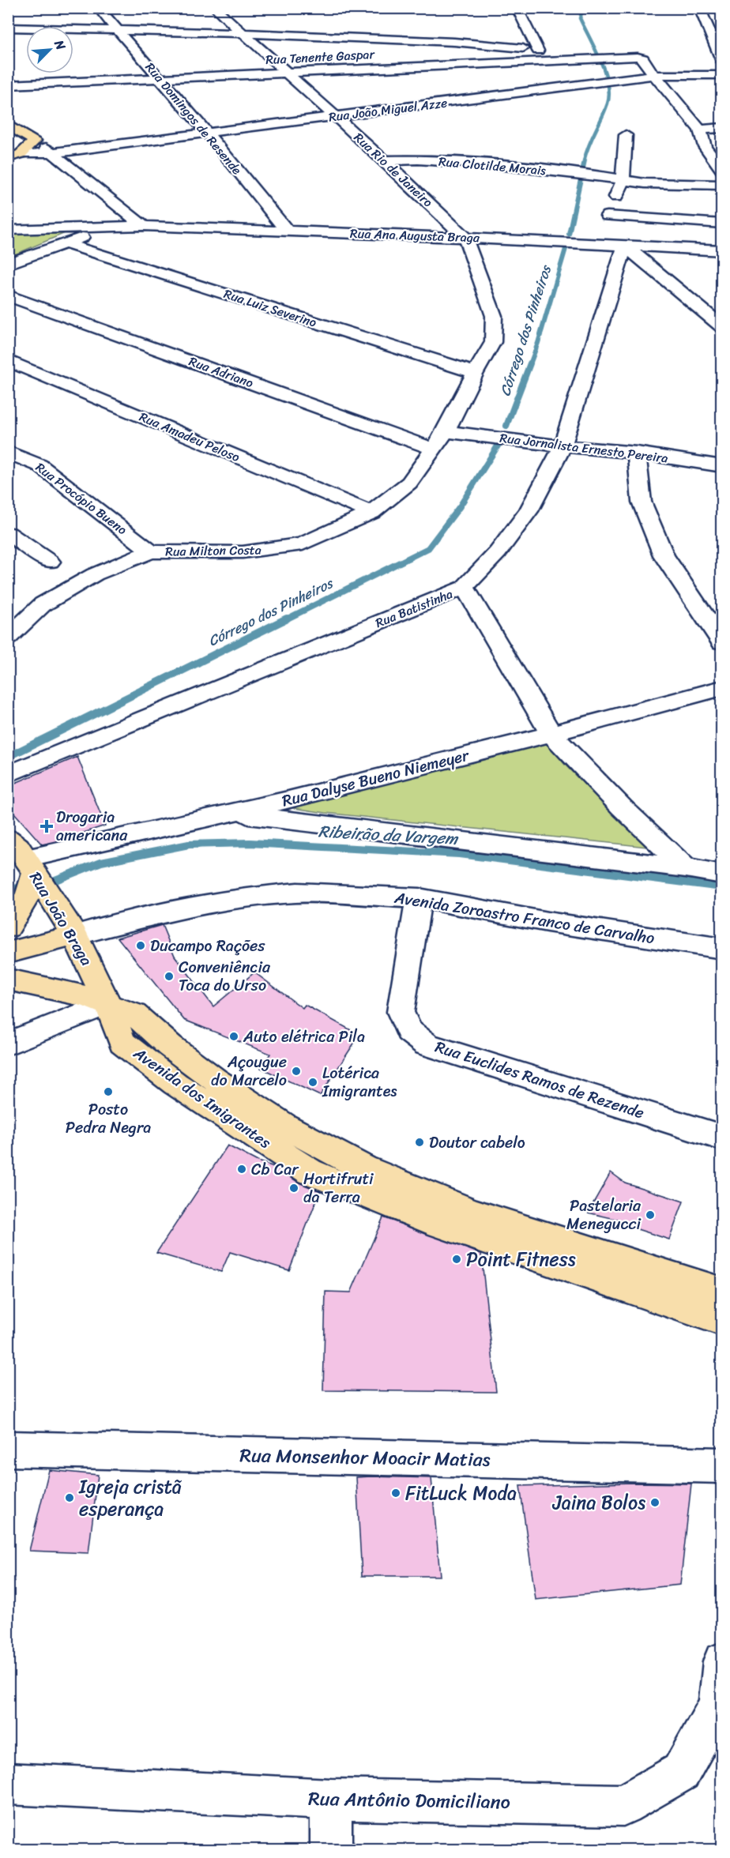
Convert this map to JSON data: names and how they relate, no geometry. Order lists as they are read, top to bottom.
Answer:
{
  "streets": {
    "main road": ["Rua João Braga", "Avenida dos Imigrantes"],
    "street": [
      "Rua Tenente Gaspar",
      "Rua João Miguel Azze",
      "Rua Domingos de Resende",
      "Rua Clotilde Morais",
      "Rua Rio de Janeiro",
      "Rua Ana Augusta Braga",
      "Rua Luiz Severino",
      "Rua Adriano",
      "Rua Amadeu Peloso",
      "Rua Jornalista Ernesto Pereira",
      "Rua Procópio Bueno",
      "Rua Milton Costa",
      "Rua Batistinha",
      "Rua Dalyse Bueno Niemeyer",
      "Avenida Zoroastro Franco de Carvalho",
      "Rua Euclides Ramos de Rezende",
      "Rua Monsenhor Moacir Matias",
      "Rua Antônio Domiciliano"
    ]
  },
  "crossings": [
    ["Rua Tenente Gaspar", "Rua João Miguel Azze"],
    ["Rua Tenente Gaspar", "Rua Domingos de Resende"],
    ["Rua Tenente Gaspar", "Rua Rio de Janeiro"],
    ["Rua João Miguel Azze", "Rua Domingos de Resende"],
    ["Rua João Miguel Azze", "Rua Rio de Janeiro"],
    ["Rua Domingos de Resende", "Rua Ana Augusta Braga"],
    ["Rua Clotilde Morais", "Rua Rio de Janeiro"],
    ["Rua Clotilde Morais", "Rua Batistinha"],
    ["Rua Rio de Janeiro", "Rua Ana Augusta Braga"],
    ["Rua Rio de Janeiro", "Rua Milton Costa"],
    ["Rua Ana Augusta Braga", "Rua Milton Costa"],
    ["Rua Ana Augusta Braga", "Rua Batistinha"],
    ["Rua Luiz Severino", "Rua Milton Costa"],
    ["Rua Adriano", "Rua Milton Costa"],
    ["Rua Amadeu Peloso", "Rua Milton Costa"],
    ["Rua Jornalista Ernesto Pereira", "Rua Milton Costa"],
    ["Rua Jornalista Ernesto Pereira", "Rua Batistinha"],
    ["Rua Procópio Bueno", "Rua Milton Costa"],
    ["Rua Dalyse Bueno Niemeyer", "Rua João Braga"],
    ["Avenida Zoroastro Franco de Carvalho", "Rua João Braga"],
    ["Avenida Zoroastro Franco de Carvalho", "Rua Euclides Ramos de Rezende"],
    ["Rua João Braga", "Avenida dos Imigrantes"]
  ],
  "water": ["Córrego dos Pinheiros", "Ribeirão da Vargem"],
  "places": {
    "health": ["Drogaria americana"],
    "other": [
      "Ducampo Rações",
      "Conveniência Toca do Urso",
      "Auto elétrica Pila",
      "Açougue do Marcelo",
      "Lotérica Imigrantes",
      "Posto Pedra Negra",
      "Doutor cabelo",
      "Cb Car",
      "Hortifruti da Terra",
      "Pastelaria Menegucci",
      "Point Fitness",
      "FitLuck Moda",
      "Igreja cristã esperança",
      "Jaina Bolos"
    ]
  },
  "north": "top right"
}
